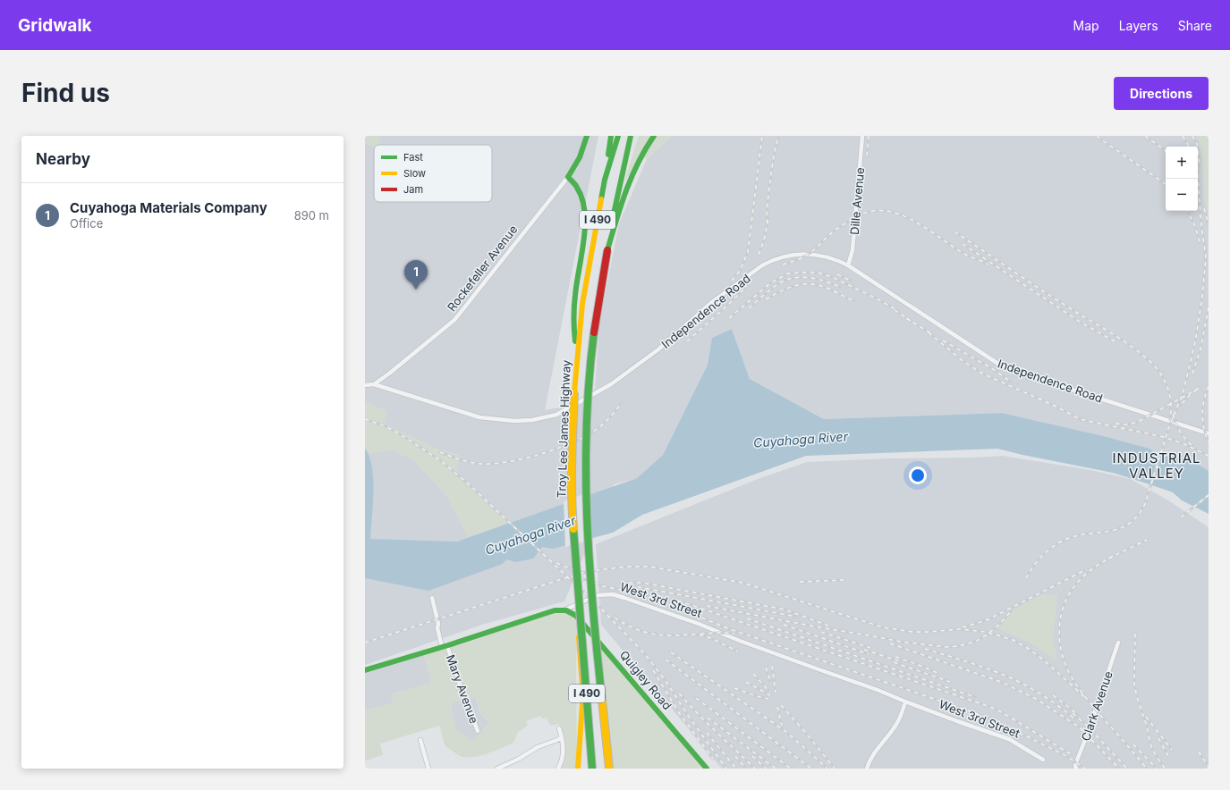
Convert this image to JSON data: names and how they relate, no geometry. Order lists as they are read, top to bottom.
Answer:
{
  "streets": {
    "main road": [
      "I 490",
      "Rockefeller Avenue",
      "Troy Lee James Highway",
      "West 3rd Street",
      "Quigley Road"
    ],
    "street": [
      "Dille Avenue",
      "Independence Road",
      "Mary Avenue",
      "Clark Avenue"
    ]
  },
  "crossings": [
    ["Dille Avenue", "Independence Road"],
    ["Rockefeller Avenue", "Independence Road"],
    ["West 3rd Street", "Quigley Road"],
    ["West 3rd Street", "Mary Avenue"]
  ],
  "districts": ["INDUSTRIAL VALLEY"],
  "water": ["Cuyahoga River"],
  "legend": ["Fast", "Slow", "Jam"],
  "page": {
    "header": "Gridwalk",
    "nav": ["Map", "Layers", "Share"],
    "buttons": "Directions",
    "title": "Find us",
    "heading": "Nearby",
    "map_buttons": ["+", "−"],
    "list": [
      {
        "mark": "1",
        "name": "Cuyahoga Materials Company",
        "note": "Office",
        "value": "890 m"
      }
    ],
    "pins": "1"
  }
}
